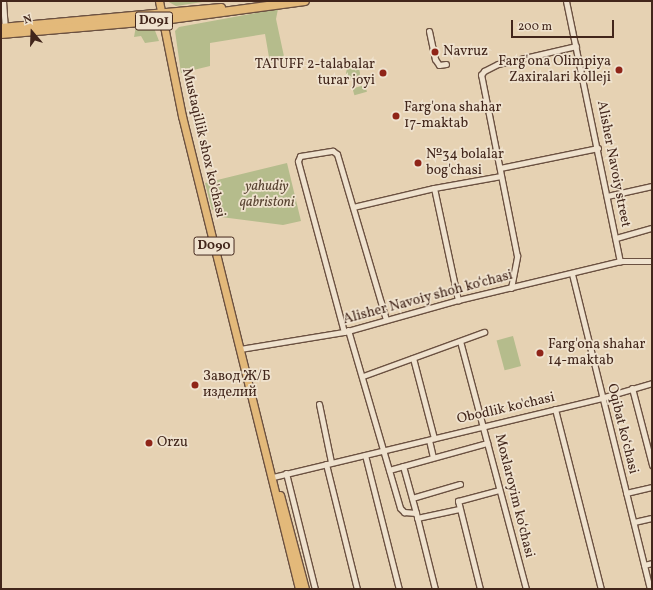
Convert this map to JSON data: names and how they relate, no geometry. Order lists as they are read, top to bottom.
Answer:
{
  "streets": {
    "highway": ["D091"],
    "main road": ["Mustaqillik shox ko'chasi", "D090"],
    "street": [
      "Alisher Navoiy street",
      "Alisher Navoiy shoh koʻchasi",
      "Obodlik ko'chasi",
      "Oqibat koʻchasi",
      "Moxlaroyim koʻchasi"
    ]
  },
  "crossings": [
    ["D091", "Mustaqillik shox ko'chasi"],
    ["Mustaqillik shox ko'chasi", "Alisher Navoiy shoh koʻchasi"],
    ["Mustaqillik shox ko'chasi", "Obodlik ko'chasi"],
    ["Alisher Navoiy street", "Alisher Navoiy shoh koʻchasi"],
    ["Alisher Navoiy shoh koʻchasi", "Oqibat koʻchasi"],
    ["Obodlik ko'chasi", "Oqibat koʻchasi"],
    ["Obodlik ko'chasi", "Moxlaroyim koʻchasi"]
  ],
  "parks": ["yahudiy qabristoni"],
  "places": [
    "Navruz",
    "Farg'ona Olimpiya Zaxiralari kolleji",
    "TATUFF 2-talabalar turar joyi",
    "Farg'ona shahar 17-maktab",
    "№34 bolalar bog'chasi",
    "Farg'ona shahar 14-maktab",
    "Завод Ж/Б изделий",
    "Orzu"
  ],
  "scale_bar": "200 m",
  "north": "top"
}
